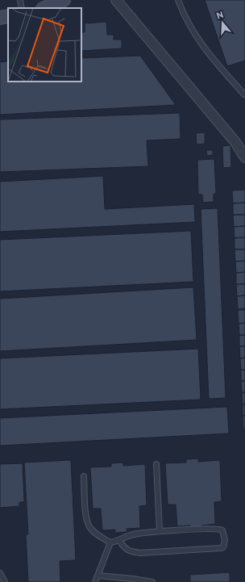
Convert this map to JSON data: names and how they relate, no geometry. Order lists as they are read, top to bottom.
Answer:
{
  "north": "top"
}
